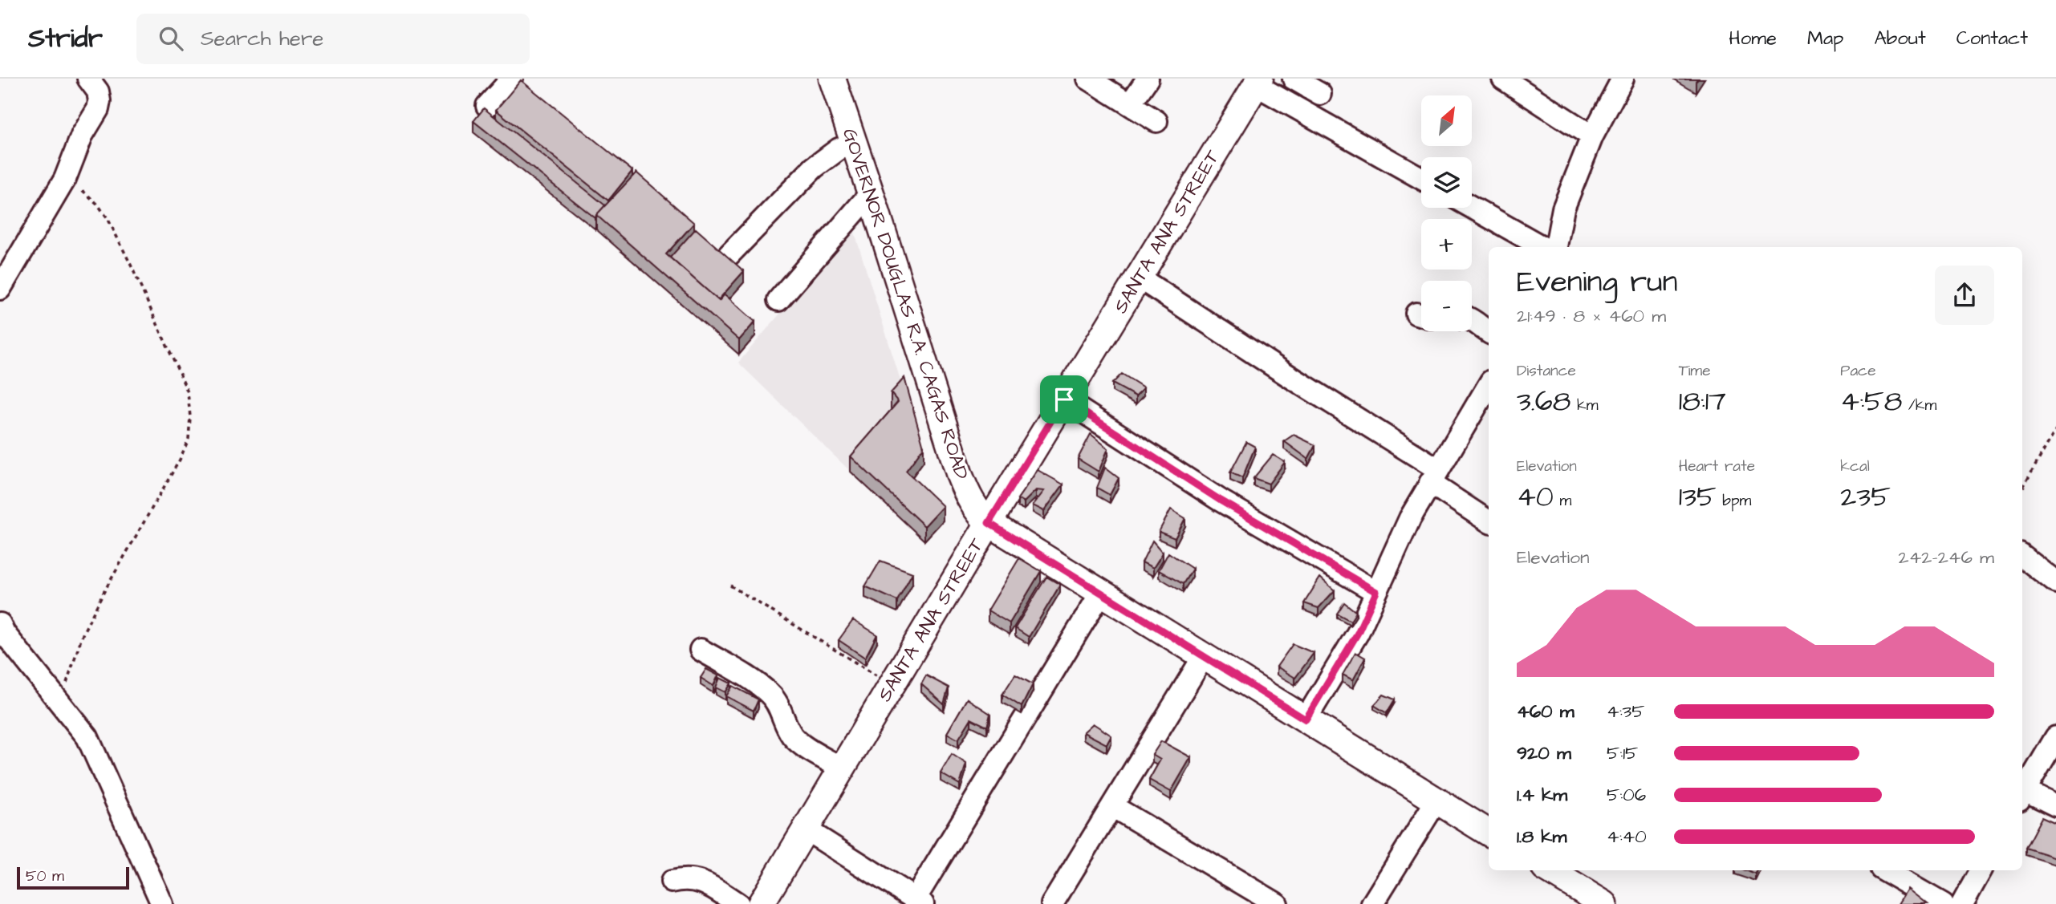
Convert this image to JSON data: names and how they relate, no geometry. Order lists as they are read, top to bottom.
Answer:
{
  "streets": {
    "main road": ["SANTA ANA STREET", "GOVERNOR DOUGLAS R.A. CAGAS ROAD"]
  },
  "crossings": [
    ["SANTA ANA STREET", "GOVERNOR DOUGLAS R.A. CAGAS ROAD"]
  ],
  "scale_bar": "50 m",
  "north": "top right",
  "page": {
    "header": "Stridr",
    "search": "Search here",
    "nav": [
      "Home",
      "Map",
      "About",
      "Contact"
    ],
    "map_buttons": ["+", "−"],
    "heading": ["Evening run", "21:49 · 8 × 460 m"],
    "stats": [
      ["Distance", "3.68 km"],
      ["Time", "18:17"],
      ["Pace", "4:58 /km"],
      ["Elevation", "40 m"],
      ["Heart rate", "135 bpm"],
      ["kcal", "235"]
    ],
    "chart": ["Elevation", "242–246 m"],
    "list": [
      {
        "name": "460 m",
        "note": "4:35"
      },
      {
        "name": "920 m",
        "note": "5:15"
      },
      {
        "name": "1.4 km",
        "note": "5:06"
      },
      {
        "name": "1.8 km",
        "note": "4:40"
      }
    ],
    "scale": "50 m"
  }
}
